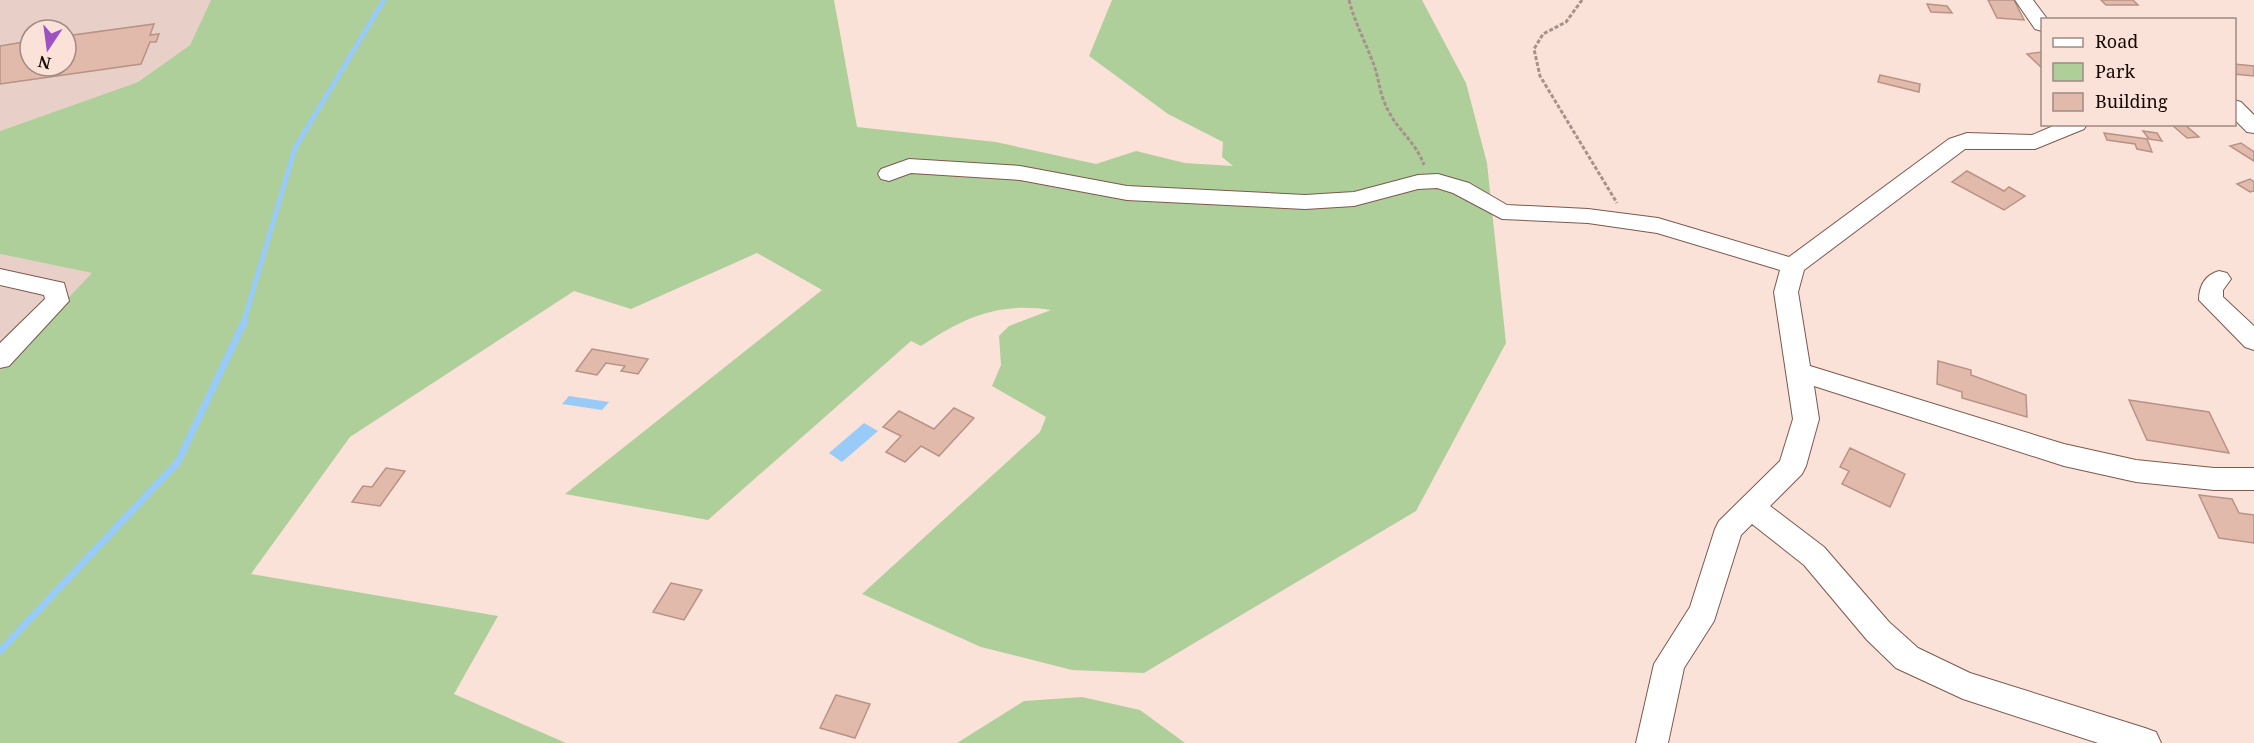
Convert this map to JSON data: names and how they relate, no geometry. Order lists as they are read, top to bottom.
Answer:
{
  "legend": ["Road", "Park", "Building"],
  "north": "bottom"
}
